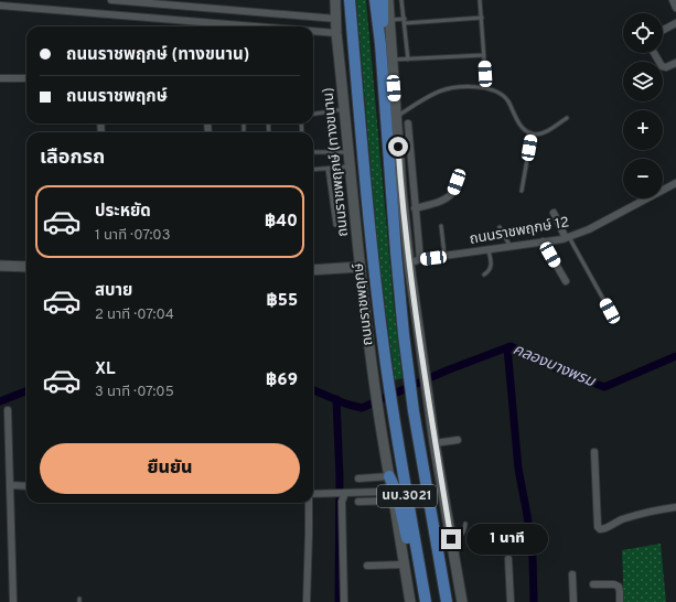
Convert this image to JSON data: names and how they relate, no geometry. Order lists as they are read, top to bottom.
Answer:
{
  "streets": {
    "main road": ["ถนนราชพฤกษ์ (ทางขนาน)", "ถนนราชพฤกษ์", "นบ.3021"],
    "street": ["ถนนราชพฤกษ์ 12"]
  },
  "crossings": [
    ["ถนนราชพฤกษ์ (ทางขนาน)", "นบ.3021"],
    ["ถนนราชพฤกษ์ 12", "นบ.3021"]
  ],
  "water": ["คลองบางพรม"],
  "page": {
    "map_buttons": ["+", "−"],
    "banner": ["ถนนราชพฤกษ์ (ทางขนาน)", "ถนนราชพฤกษ์"],
    "heading": "เลือกรถ",
    "list": [
      {
        "name": "ประหยัด",
        "note": "1 นาที · 07:03",
        "value": "฿40"
      },
      {
        "name": "สบาย",
        "note": "2 นาที · 07:04",
        "value": "฿55"
      },
      {
        "name": "XL",
        "note": "3 นาที · 07:05",
        "value": "฿69"
      }
    ],
    "buttons": "ยืนยัน",
    "bubble": "1 นาที"
  }
}
